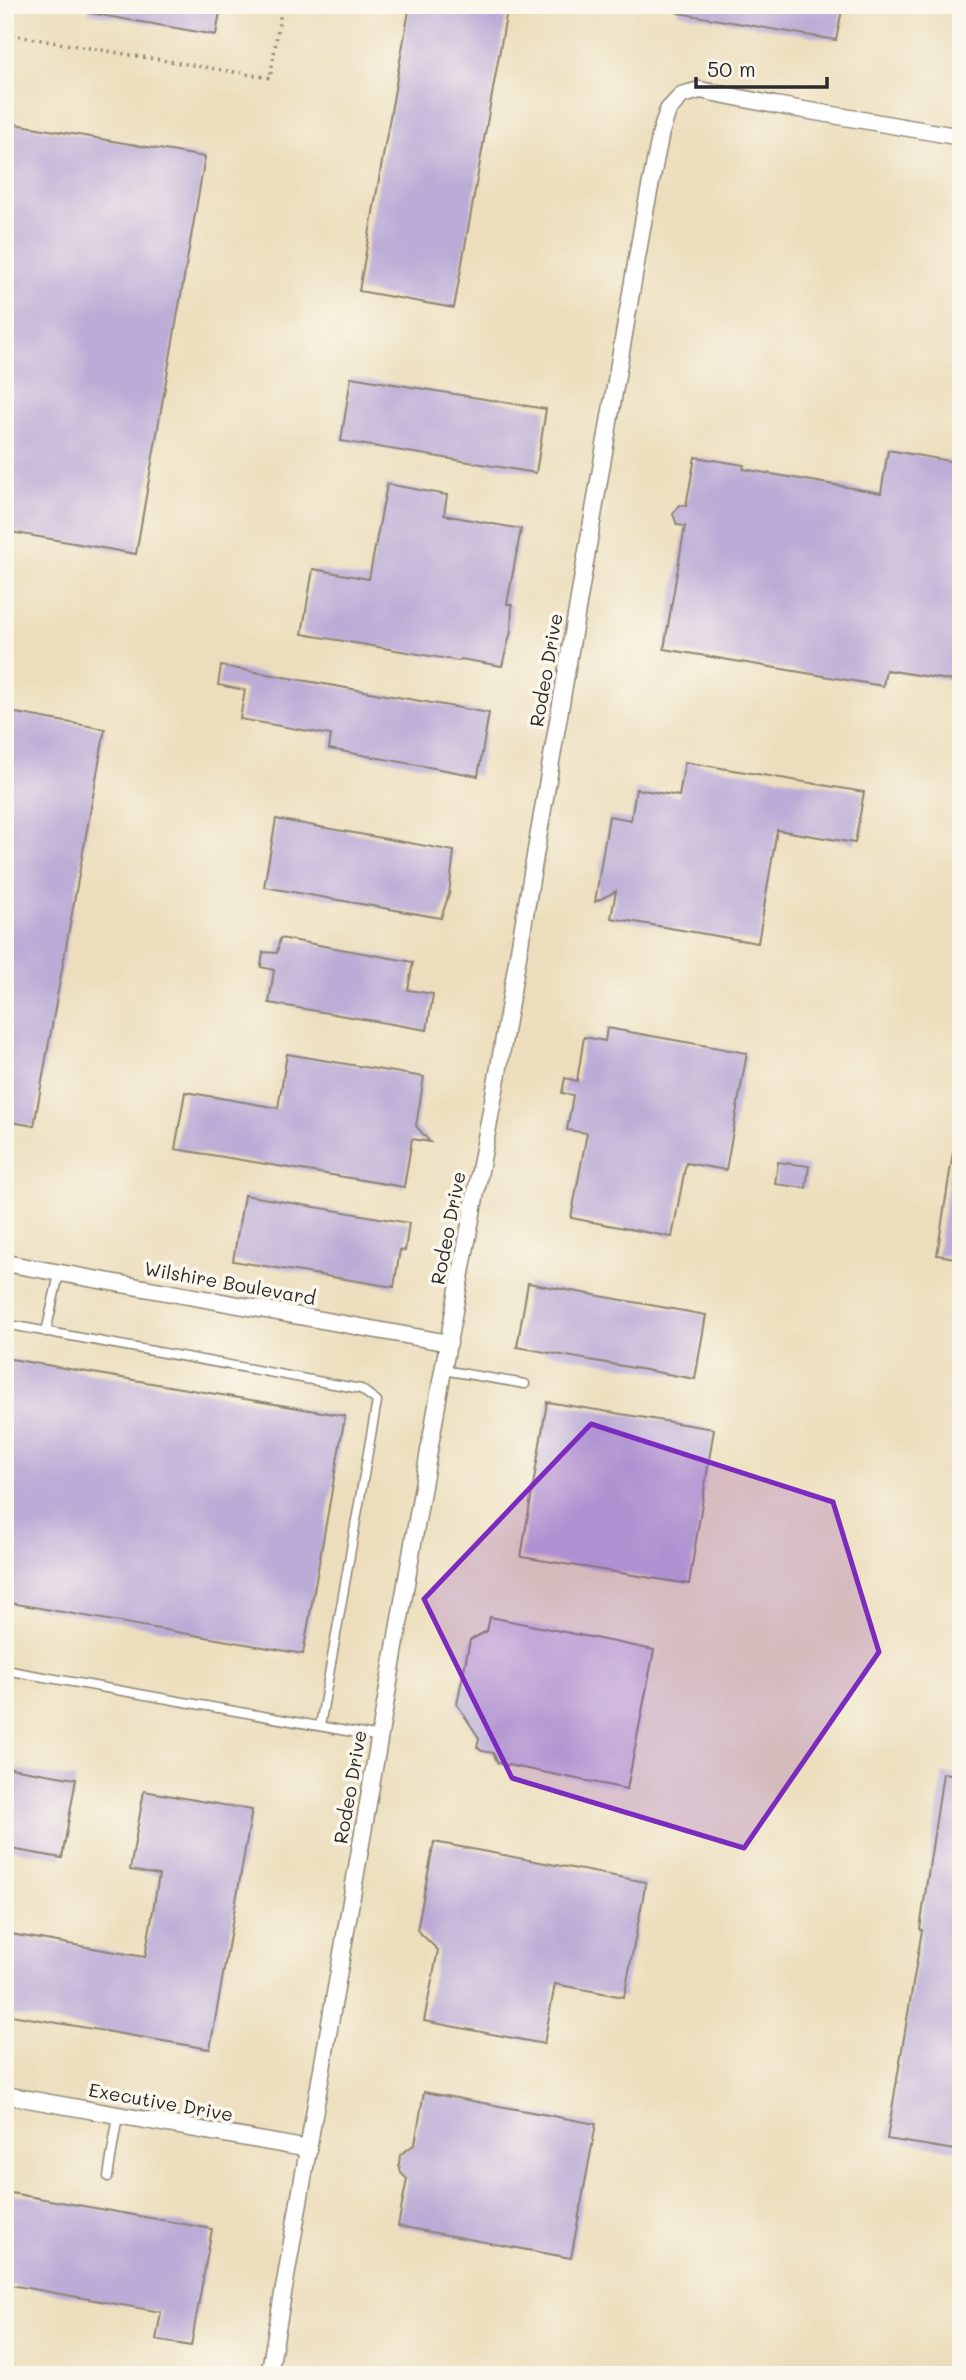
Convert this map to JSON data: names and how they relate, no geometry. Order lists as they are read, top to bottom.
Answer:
{
  "streets": {
    "street": ["Rodeo Drive", "Wilshire Boulevard", "Executive Drive"]
  },
  "crossings": [
    ["Rodeo Drive", "Wilshire Boulevard"],
    ["Rodeo Drive", "Executive Drive"]
  ],
  "scale_bar": "50 m"
}
